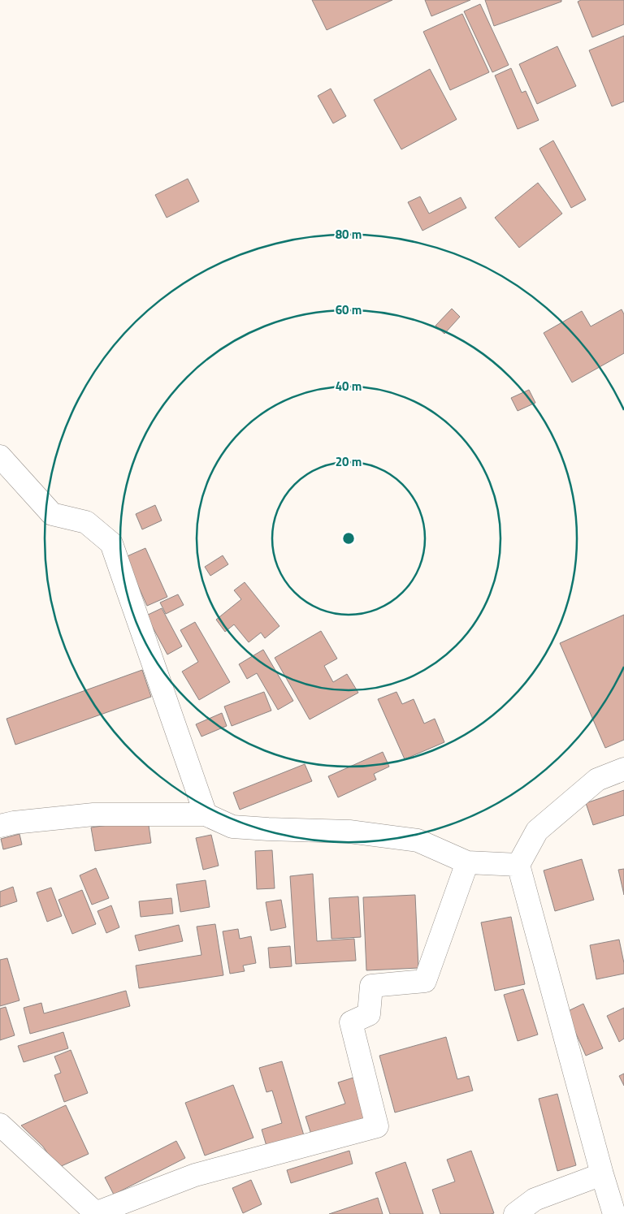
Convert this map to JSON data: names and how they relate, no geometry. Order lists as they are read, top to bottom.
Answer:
{
  "rings": [
    "80 m",
    "60 m",
    "40 m",
    "20 m"
  ]
}
